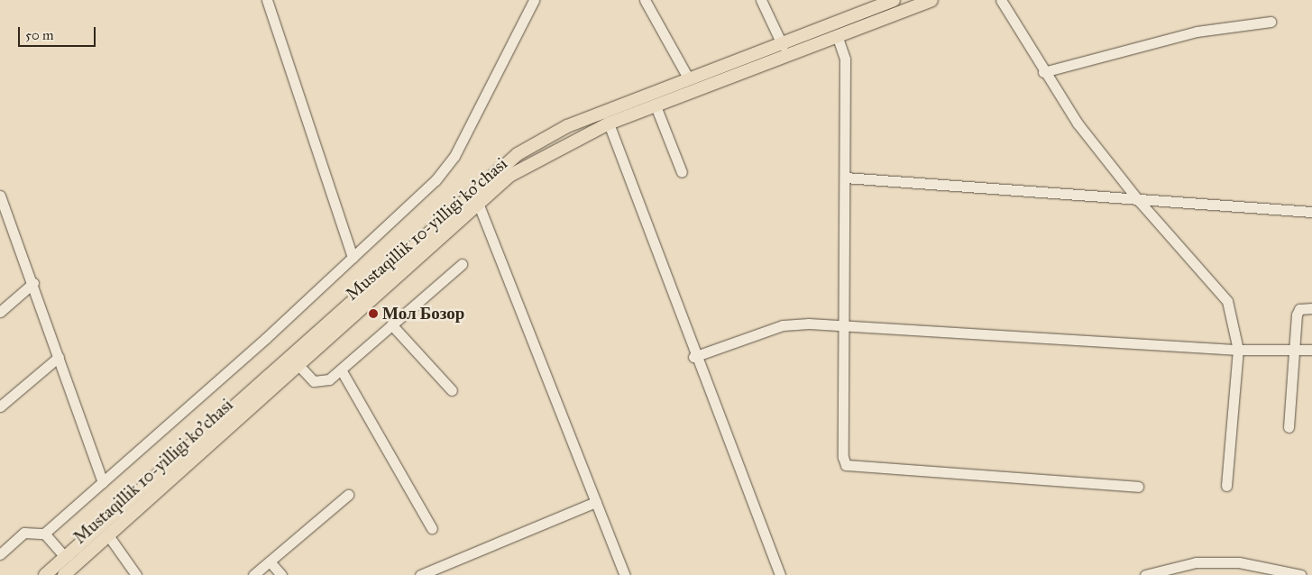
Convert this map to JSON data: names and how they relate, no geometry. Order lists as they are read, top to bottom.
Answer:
{
  "streets": {
    "main road": ["Mustaqillik 10-yilligi ko'chasi"]
  },
  "places": ["Мол Бозор"],
  "scale_bar": "50 m"
}
